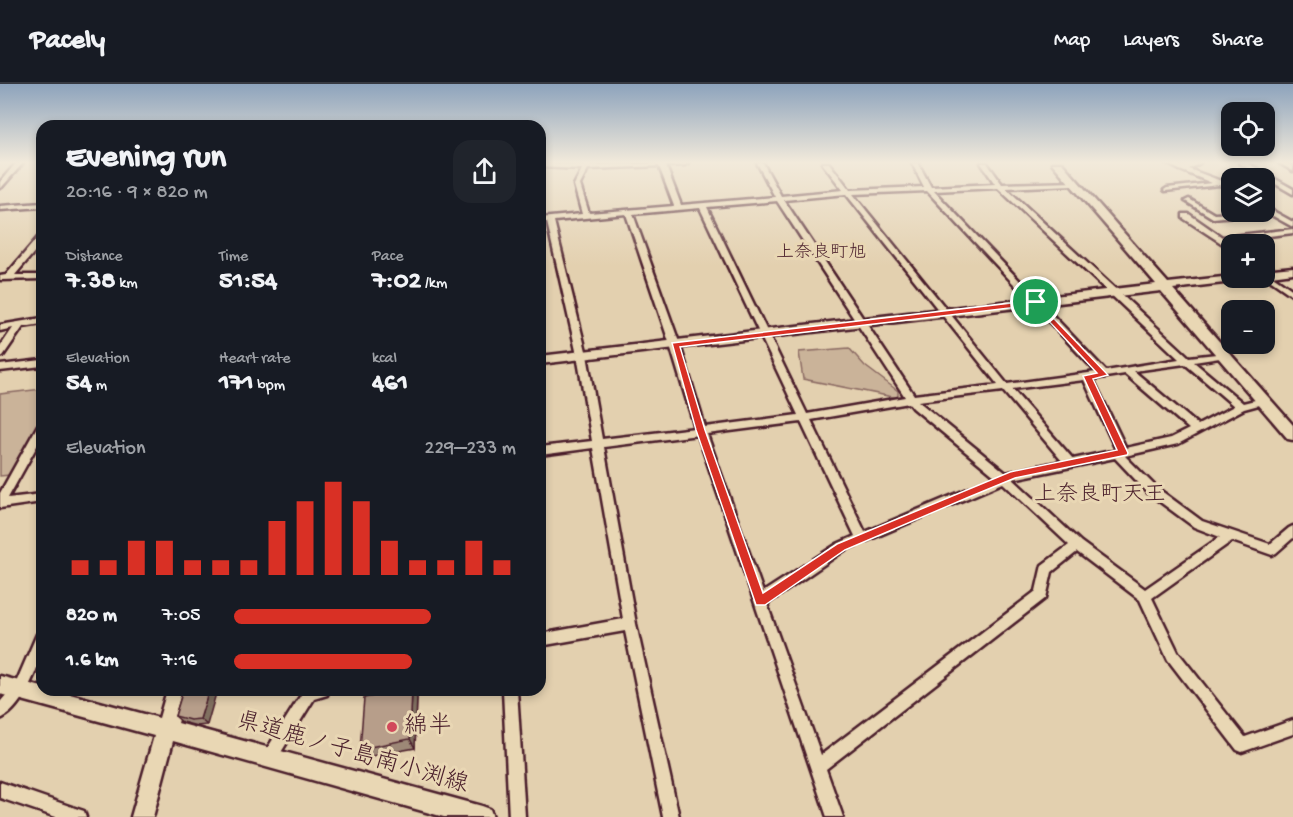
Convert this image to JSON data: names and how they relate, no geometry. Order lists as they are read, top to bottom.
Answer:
{
  "streets": {
    "street": ["県道鹿ノ子島南小渕線"]
  },
  "districts": ["上奈良町旭", "上奈良町天王"],
  "places": ["綿半"],
  "page": {
    "header": "Pacely",
    "nav": ["Map", "Layers", "Share"],
    "map_buttons": ["+", "−"],
    "heading": ["Evening run", "20:16 · 9 × 820 m"],
    "stats": [
      ["Distance", "7.38 km"],
      ["Time", "51:54"],
      ["Pace", "7:02 /km"],
      ["Elevation", "54 m"],
      ["Heart rate", "171 bpm"],
      ["kcal", "461"]
    ],
    "chart": ["Elevation", "229–233 m"],
    "list": [
      {
        "name": "820 m",
        "note": "7:05"
      },
      {
        "name": "1.6 km",
        "note": "7:16"
      }
    ]
  }
}
